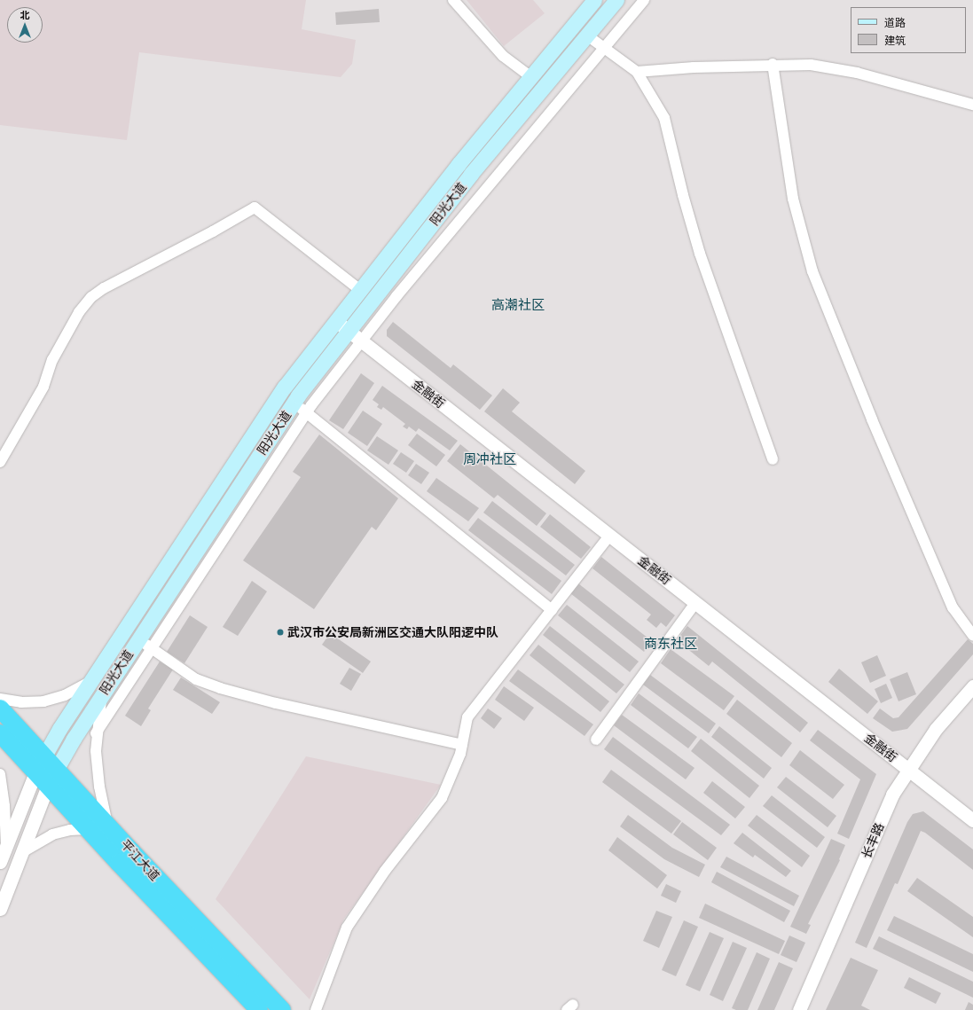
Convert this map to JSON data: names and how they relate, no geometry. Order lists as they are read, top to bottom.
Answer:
{
  "streets": {
    "highway": ["平江大道"],
    "main road": ["阳光大道"],
    "street": ["金融街", "长丰路"]
  },
  "crossings": [
    ["阳光大道", "金融街"],
    ["阳光大道", "平江大道"],
    ["金融街", "长丰路"]
  ],
  "districts": ["高潮社区", "周冲社区", "商东社区"],
  "places": ["武汉市公安局新洲区交通大队阳逻中队"],
  "legend": ["道路", "建筑"],
  "north": "top"
}
